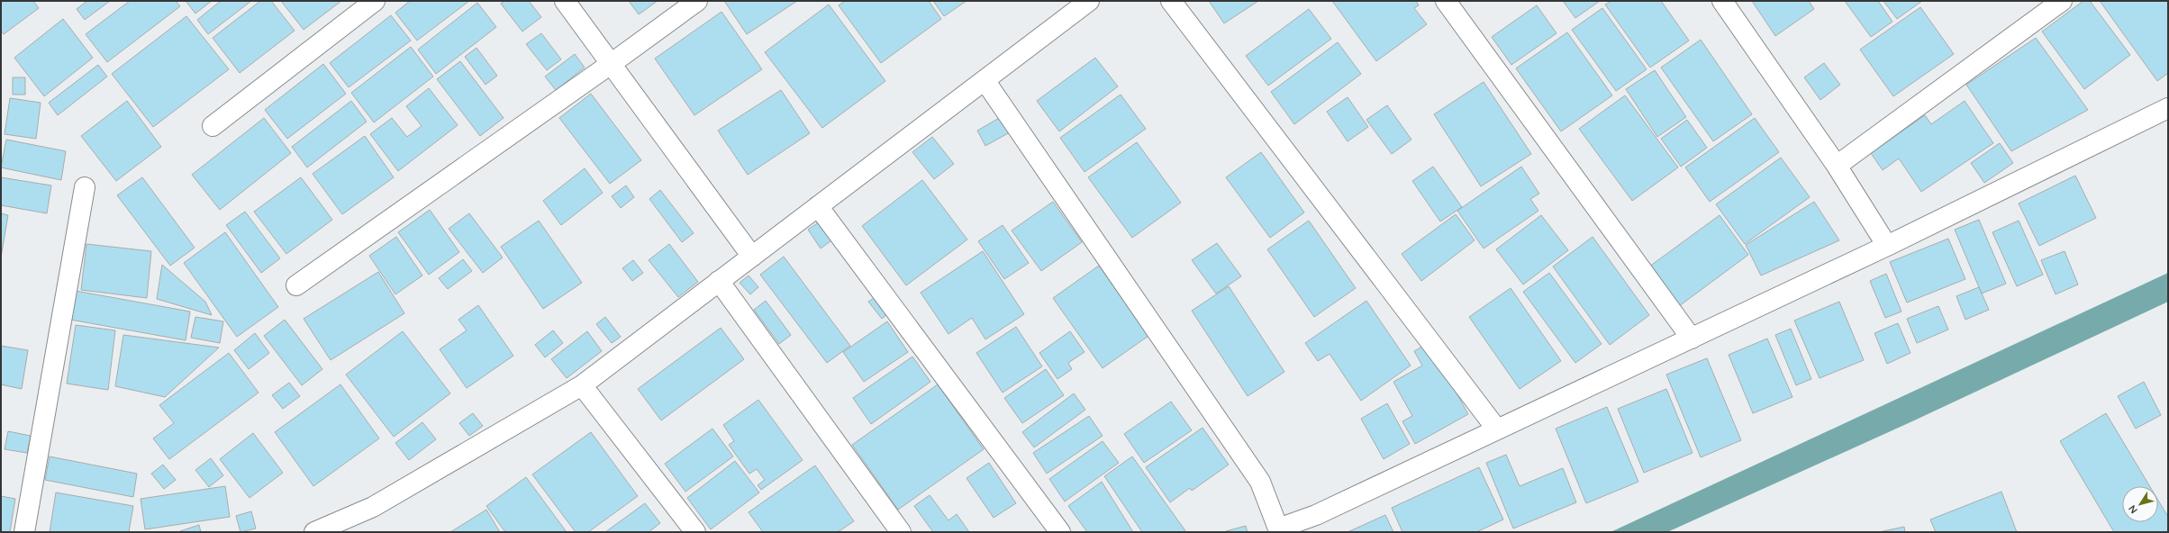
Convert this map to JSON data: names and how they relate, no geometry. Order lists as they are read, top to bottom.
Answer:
{
  "north": "bottom left"
}
